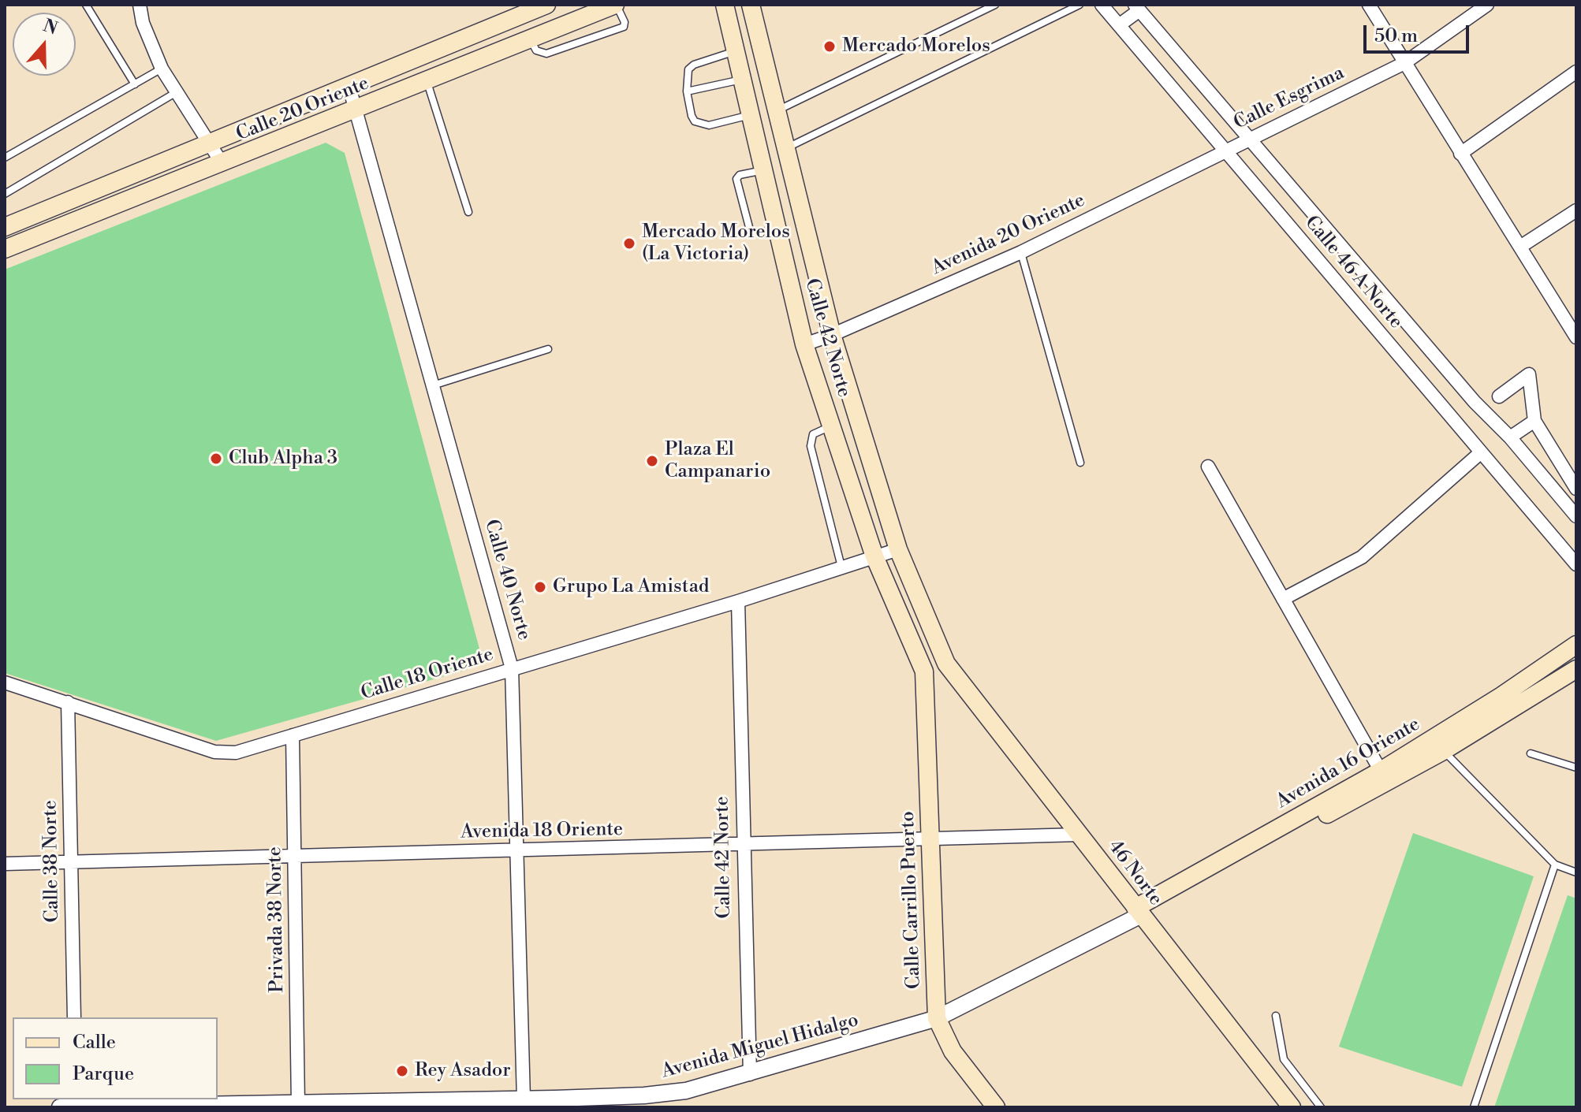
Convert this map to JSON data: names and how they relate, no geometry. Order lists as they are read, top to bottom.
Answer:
{
  "streets": {
    "main road": [
      "Calle 20 Oriente",
      "Calle 42 Norte",
      "Avenida 16 Oriente",
      "46 Norte",
      "Calle Carrillo Puerto"
    ],
    "street": [
      "Calle Esgrima",
      "Avenida 20 Oriente",
      "Calle 46 A Norte",
      "Calle 40 Norte",
      "Calle 18 Oriente",
      "Avenida 18 Oriente",
      "Calle 38 Norte",
      "Privada 38 Norte",
      "Avenida Miguel Hidalgo"
    ]
  },
  "crossings": [
    ["Calle Esgrima", "Avenida 20 Oriente"],
    ["Calle Esgrima", "Calle 46 A Norte"],
    ["Calle 20 Oriente", "Calle 40 Norte"],
    ["Avenida 20 Oriente", "Calle 46 A Norte"],
    ["Avenida 20 Oriente", "Calle 42 Norte"],
    ["Calle 42 Norte", "Calle 18 Oriente"],
    ["Calle 42 Norte", "Avenida 18 Oriente"],
    ["Calle 42 Norte", "46 Norte"],
    ["Calle 42 Norte", "Calle Carrillo Puerto"],
    ["Calle 42 Norte", "Avenida Miguel Hidalgo"],
    ["Calle 40 Norte", "Calle 18 Oriente"],
    ["Calle 40 Norte", "Avenida 18 Oriente"],
    ["Calle 40 Norte", "Avenida Miguel Hidalgo"],
    ["Calle 18 Oriente", "Calle 38 Norte"],
    ["Calle 18 Oriente", "Privada 38 Norte"],
    ["Avenida 16 Oriente", "46 Norte"],
    ["Avenida 16 Oriente", "Avenida Miguel Hidalgo"],
    ["Avenida 18 Oriente", "Calle 38 Norte"],
    ["Avenida 18 Oriente", "46 Norte"],
    ["Avenida 18 Oriente", "Calle Carrillo Puerto"],
    ["Avenida 18 Oriente", "Privada 38 Norte"],
    ["46 Norte", "Avenida Miguel Hidalgo"],
    ["Calle Carrillo Puerto", "Avenida Miguel Hidalgo"],
    ["Privada 38 Norte", "Avenida Miguel Hidalgo"]
  ],
  "places": [
    "Mercado Morelos",
    "Mercado Morelos (La Victoria)",
    "Club Alpha 3",
    "Plaza El Campanario",
    "Grupo La Amistad",
    "Rey Asador"
  ],
  "legend": ["Calle", "Parque"],
  "scale_bar": "50 m",
  "north": "top"
}
